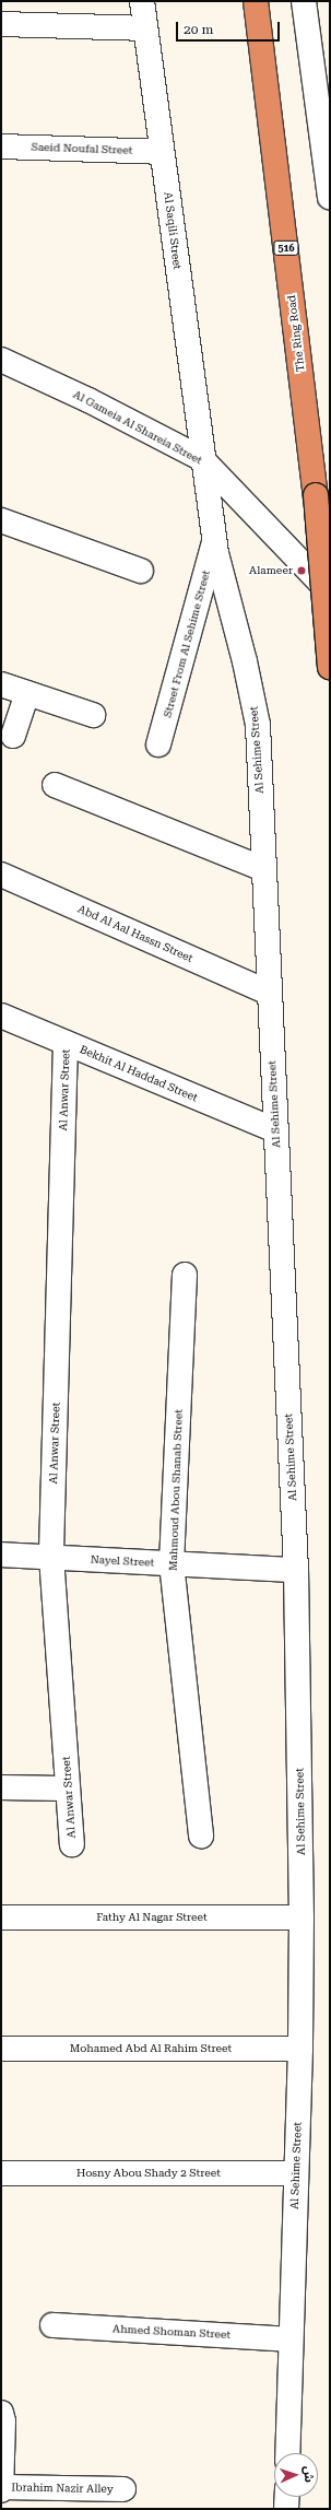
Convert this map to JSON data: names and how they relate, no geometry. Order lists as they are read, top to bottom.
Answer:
{
  "streets": {
    "highway": ["516", "The Ring Road"],
    "street": [
      "Saeid Noufal Street",
      "Al Saqili Street",
      "Al Gameia Al Shareia Street",
      "Street From Al Sehime Street",
      "Al Sehime Street",
      "Abd Al Aal Hassn Street",
      "Bekhit Al Haddad Street",
      "Al Anwar Street",
      "Mahmoud Abou Shanab Street",
      "Nayel Street",
      "Fathy Al Nagar Street",
      "Mohamed Abd Al Rahim Street",
      "Hosny Abou Shady 2 Street",
      "Ahmed Shoman Street",
      "Ibrahim Nazir Alley"
    ]
  },
  "crossings": [
    ["Saeid Noufal Street", "Al Saqili Street"],
    ["Al Saqili Street", "Al Gameia Al Shareia Street"],
    ["Al Saqili Street", "Al Sehime Street"],
    ["Al Gameia Al Shareia Street", "Al Sehime Street"],
    ["Street From Al Sehime Street", "Al Sehime Street"],
    ["Al Sehime Street", "Abd Al Aal Hassn Street"],
    ["Al Sehime Street", "Bekhit Al Haddad Street"],
    ["Al Sehime Street", "Nayel Street"],
    ["Al Sehime Street", "Fathy Al Nagar Street"],
    ["Al Sehime Street", "Mohamed Abd Al Rahim Street"],
    ["Al Sehime Street", "Hosny Abou Shady 2 Street"],
    ["Al Sehime Street", "Ahmed Shoman Street"],
    ["Bekhit Al Haddad Street", "Al Anwar Street"],
    ["Al Anwar Street", "Nayel Street"],
    ["Mahmoud Abou Shanab Street", "Nayel Street"]
  ],
  "places": ["Alameer"],
  "scale_bar": "20 m",
  "north": "right"
}
